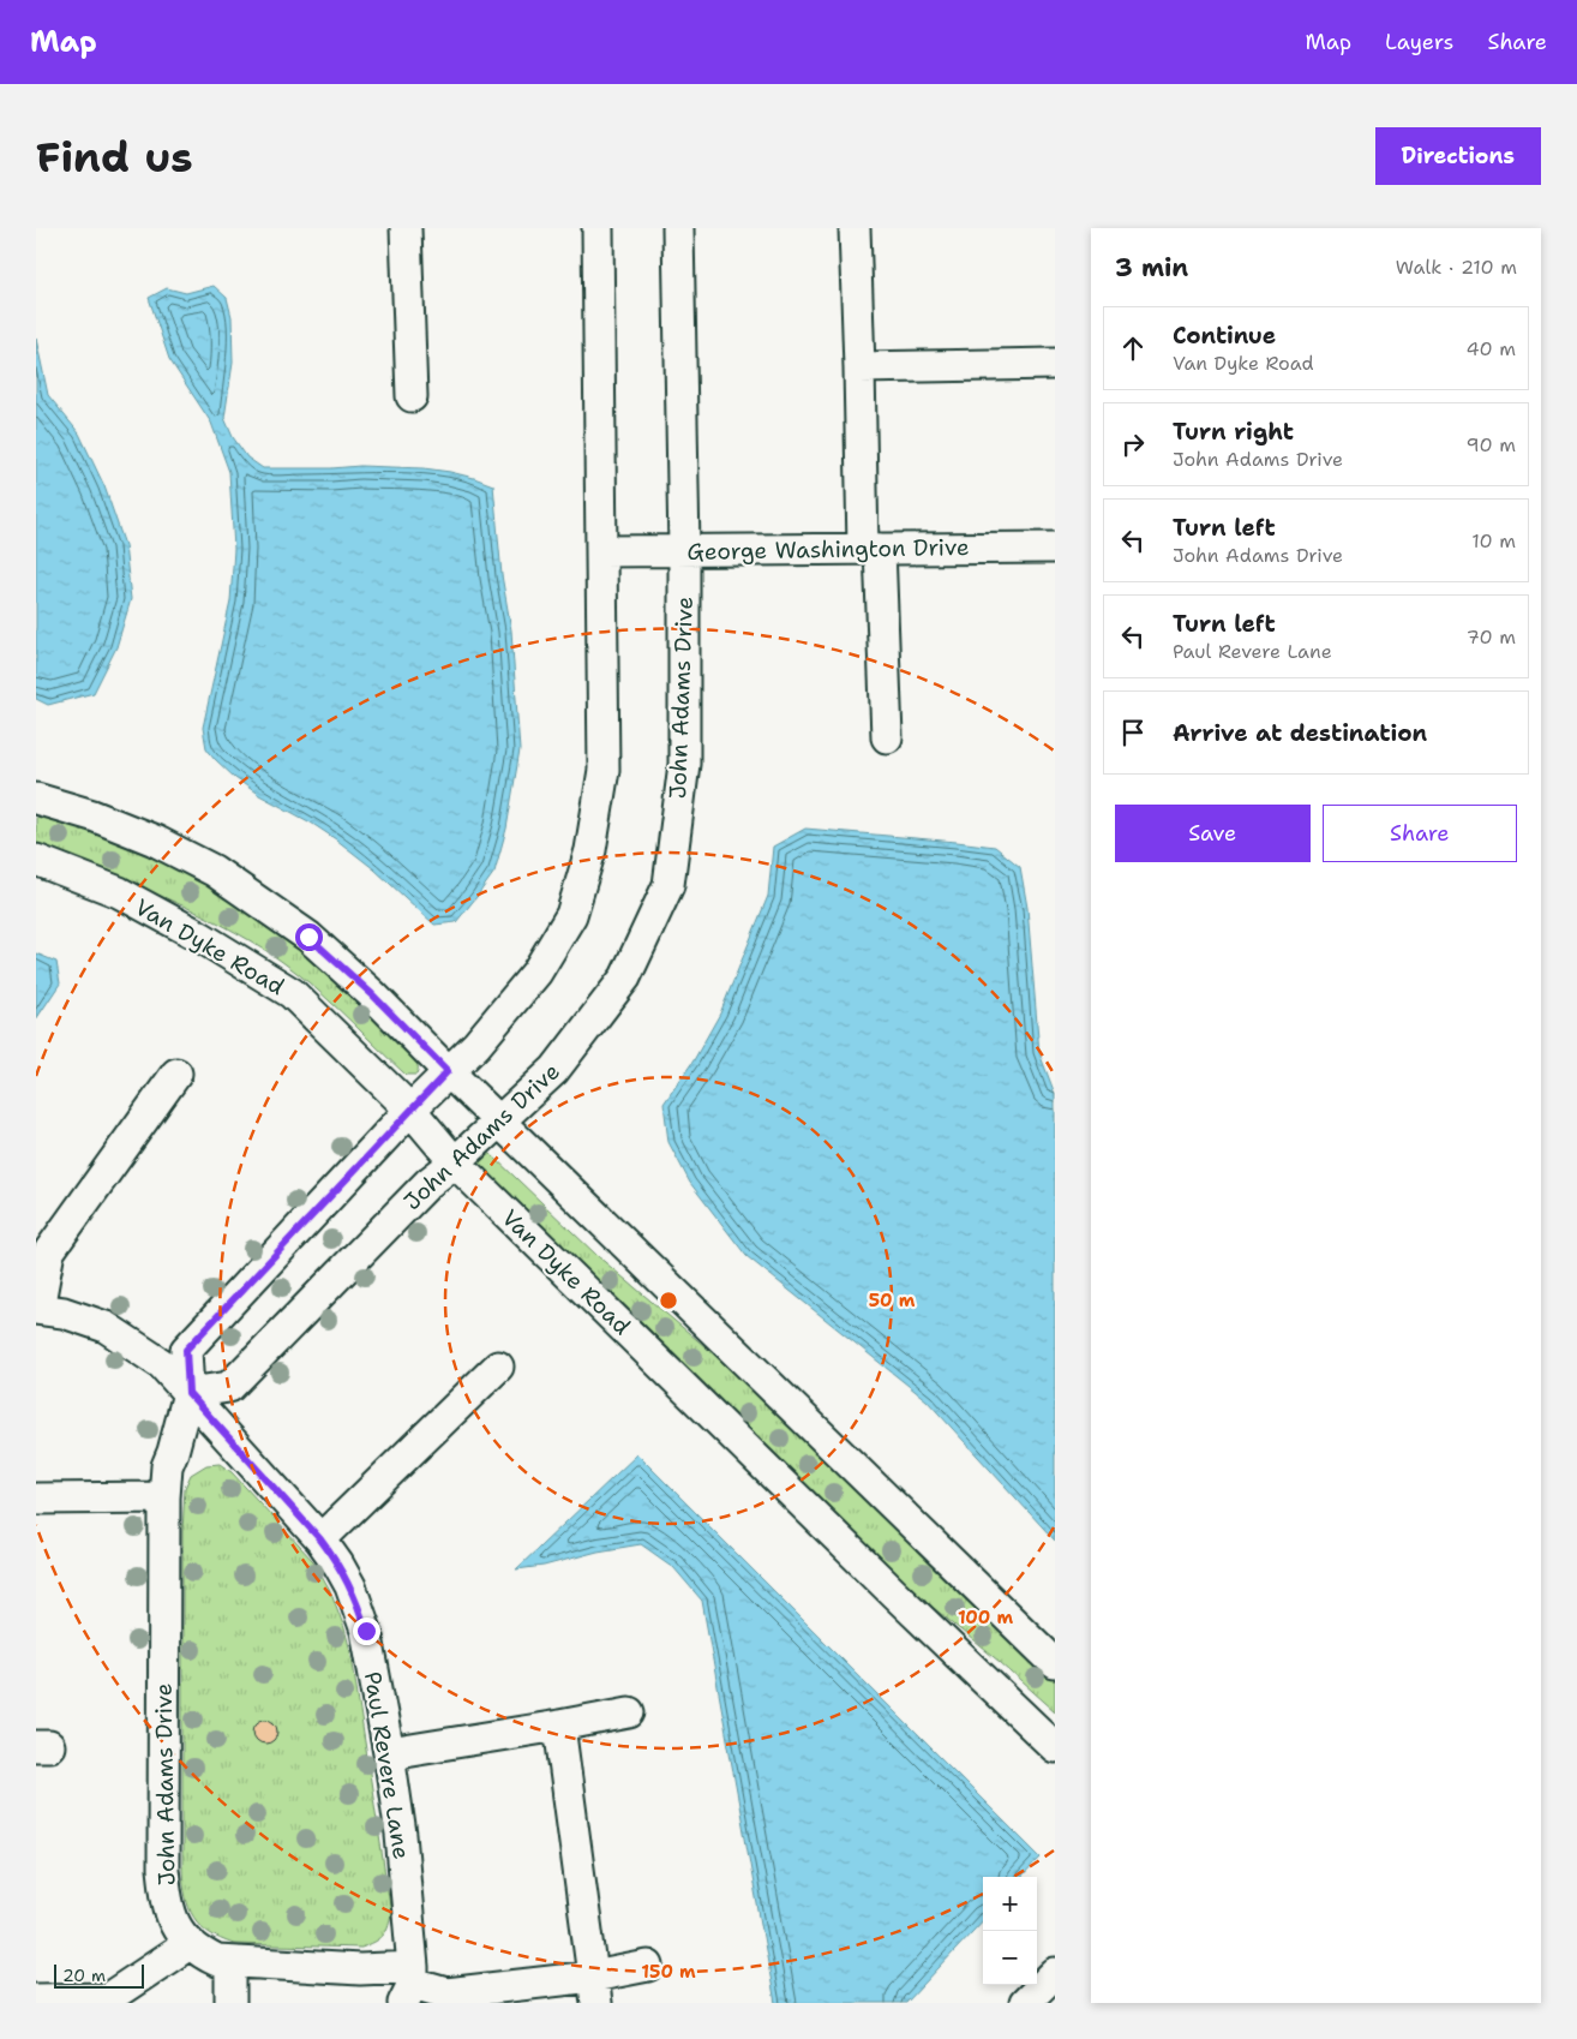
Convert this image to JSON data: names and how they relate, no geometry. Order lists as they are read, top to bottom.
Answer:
{
  "streets": {
    "street": [
      "George Washington Drive",
      "John Adams Drive",
      "Van Dyke Road",
      "Paul Revere Lane"
    ]
  },
  "crossings": [
    ["George Washington Drive", "John Adams Drive"],
    ["John Adams Drive", "Van Dyke Road"],
    ["John Adams Drive", "Paul Revere Lane"]
  ],
  "scale_bar": "20 m",
  "page": {
    "header": "Map",
    "nav": ["Map", "Layers", "Share"],
    "buttons": [
      "Directions",
      ["Save", "Share"]
    ],
    "title": "Find us",
    "heading": ["3 min", "Walk · 210 m"],
    "list": [
      ["Continue", "Van Dyke Road", "40 m"],
      ["Turn right", "John Adams Drive", "90 m"],
      ["Turn left", "John Adams Drive", "10 m"],
      ["Turn left", "Paul Revere Lane", "70 m"],
      "Arrive at destination"
    ],
    "map_buttons": ["+", "−"],
    "scale": "20 m"
  },
  "rings": ["50 m", "100 m", "150 m"]
}
